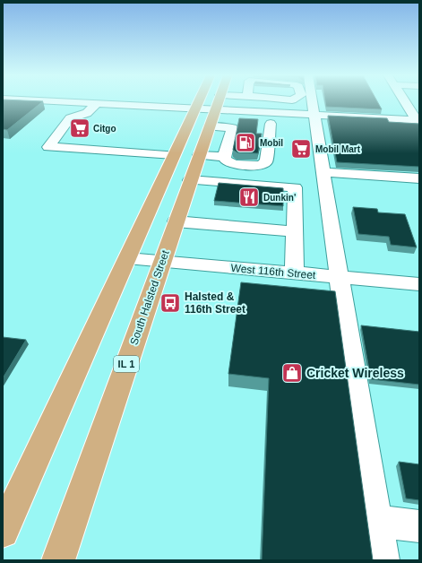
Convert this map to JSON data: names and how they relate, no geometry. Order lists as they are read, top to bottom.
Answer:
{
  "streets": {
    "main road": ["South Halsted Street", "IL 1"],
    "street": ["West 116th Street"]
  },
  "crossings": [
    ["West 116th Street", "South Halsted Street"]
  ],
  "places": {
    "supermarket": ["Citgo", "Mobil Mart"],
    "fuel station": ["Mobil"],
    "restaurant": ["Dunkin'"],
    "bus stop": ["Halsted & 116th Street"],
    "shop": ["Cricket Wireless"]
  }
}
